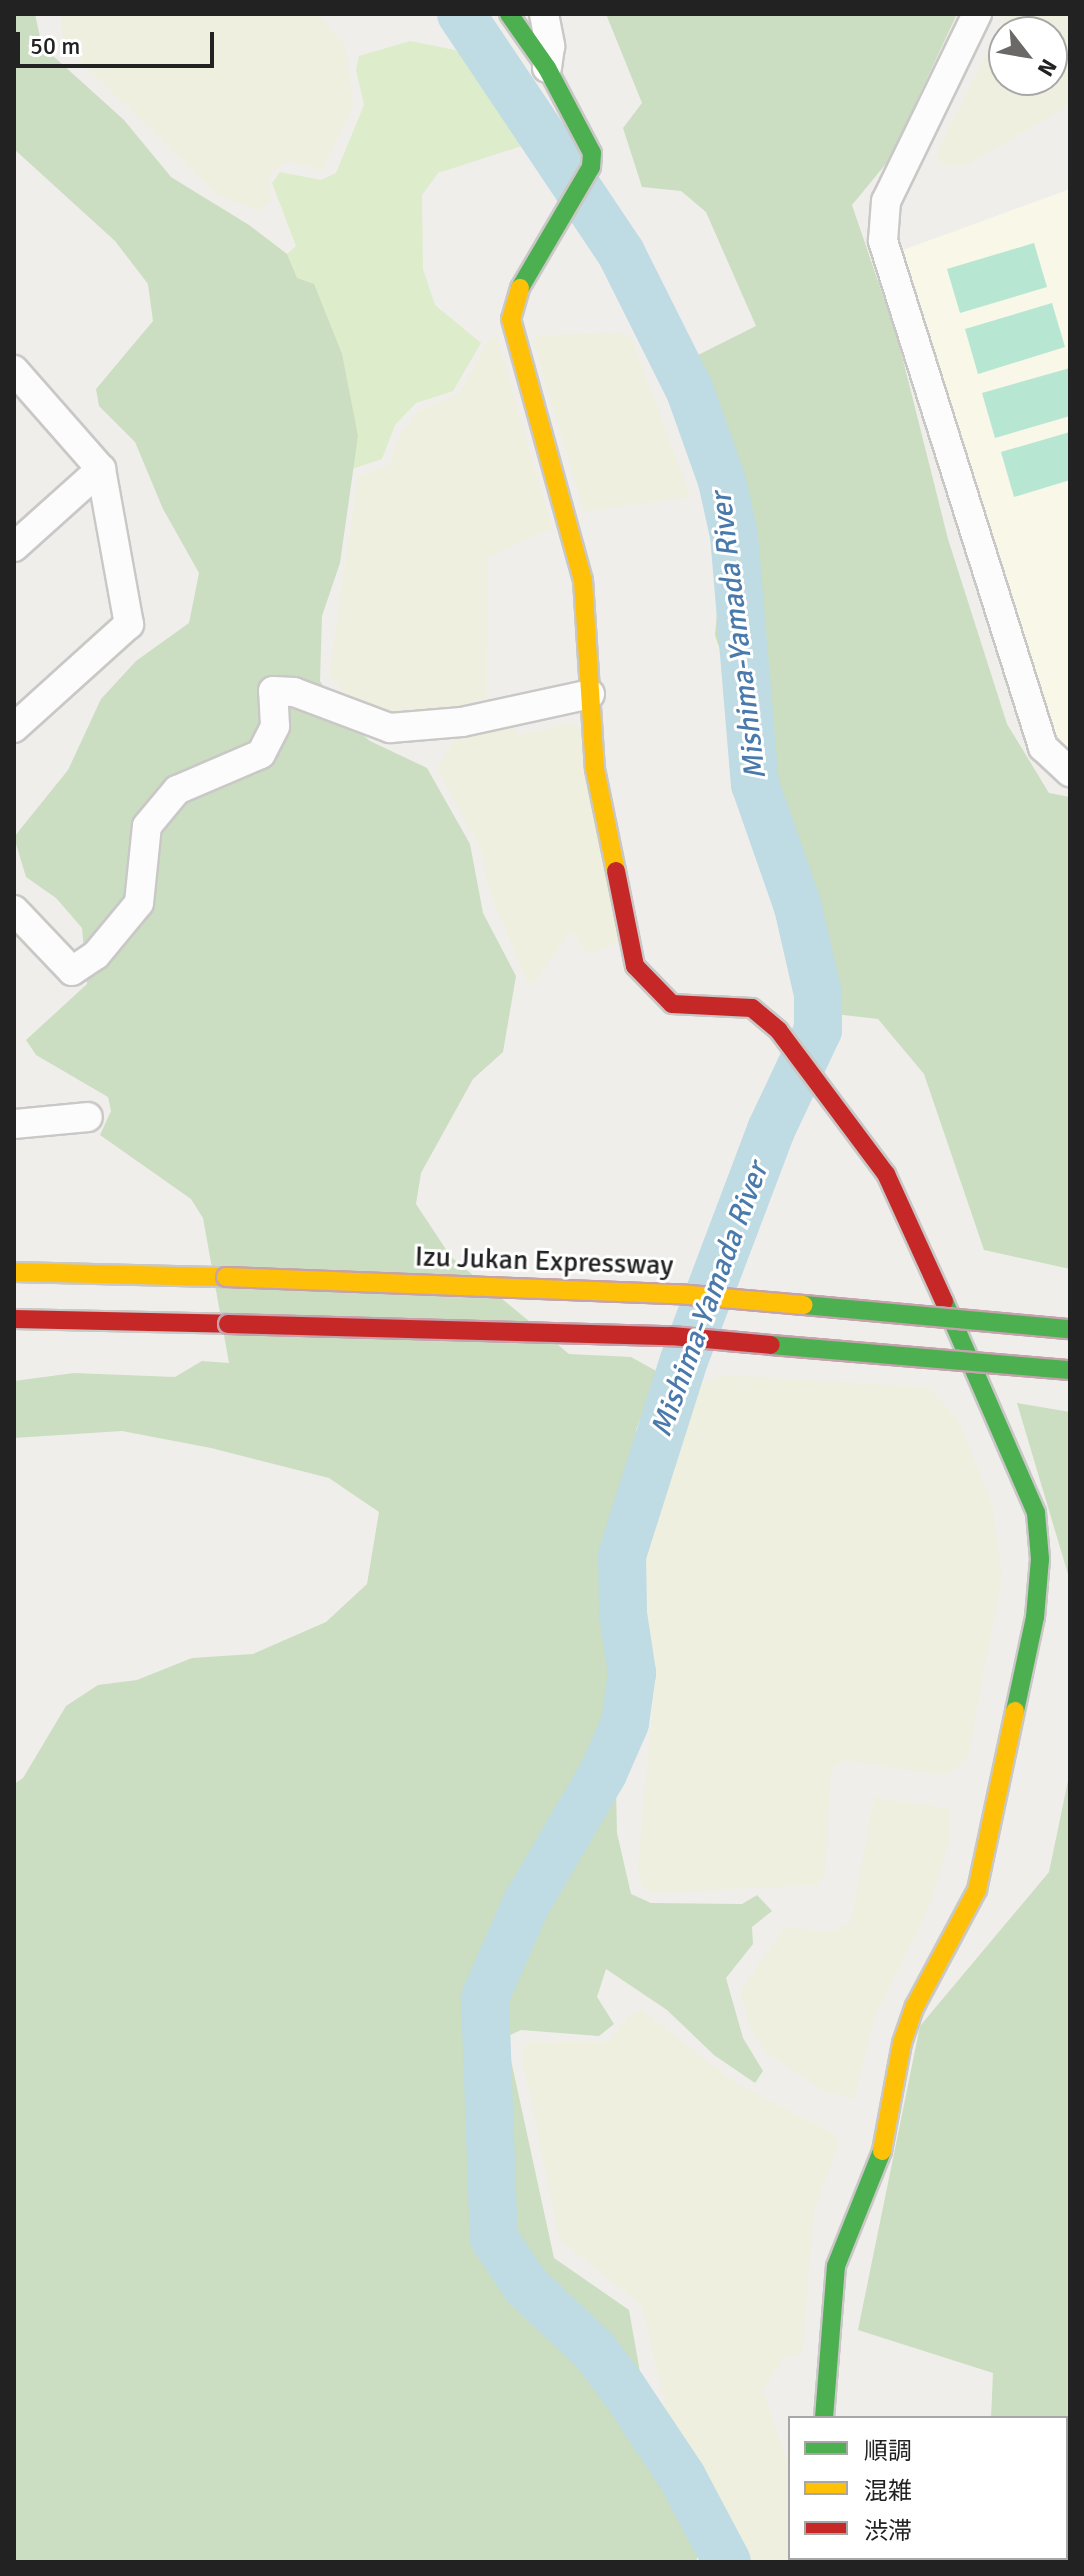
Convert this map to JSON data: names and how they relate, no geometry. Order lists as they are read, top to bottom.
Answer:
{
  "streets": {
    "main road": ["Izu Jukan Expressway"]
  },
  "water": ["Mishima-Yamada River"],
  "legend": ["順調", "混雑", "渋滞"],
  "scale_bar": "50 m",
  "north": "bottom right"
}
